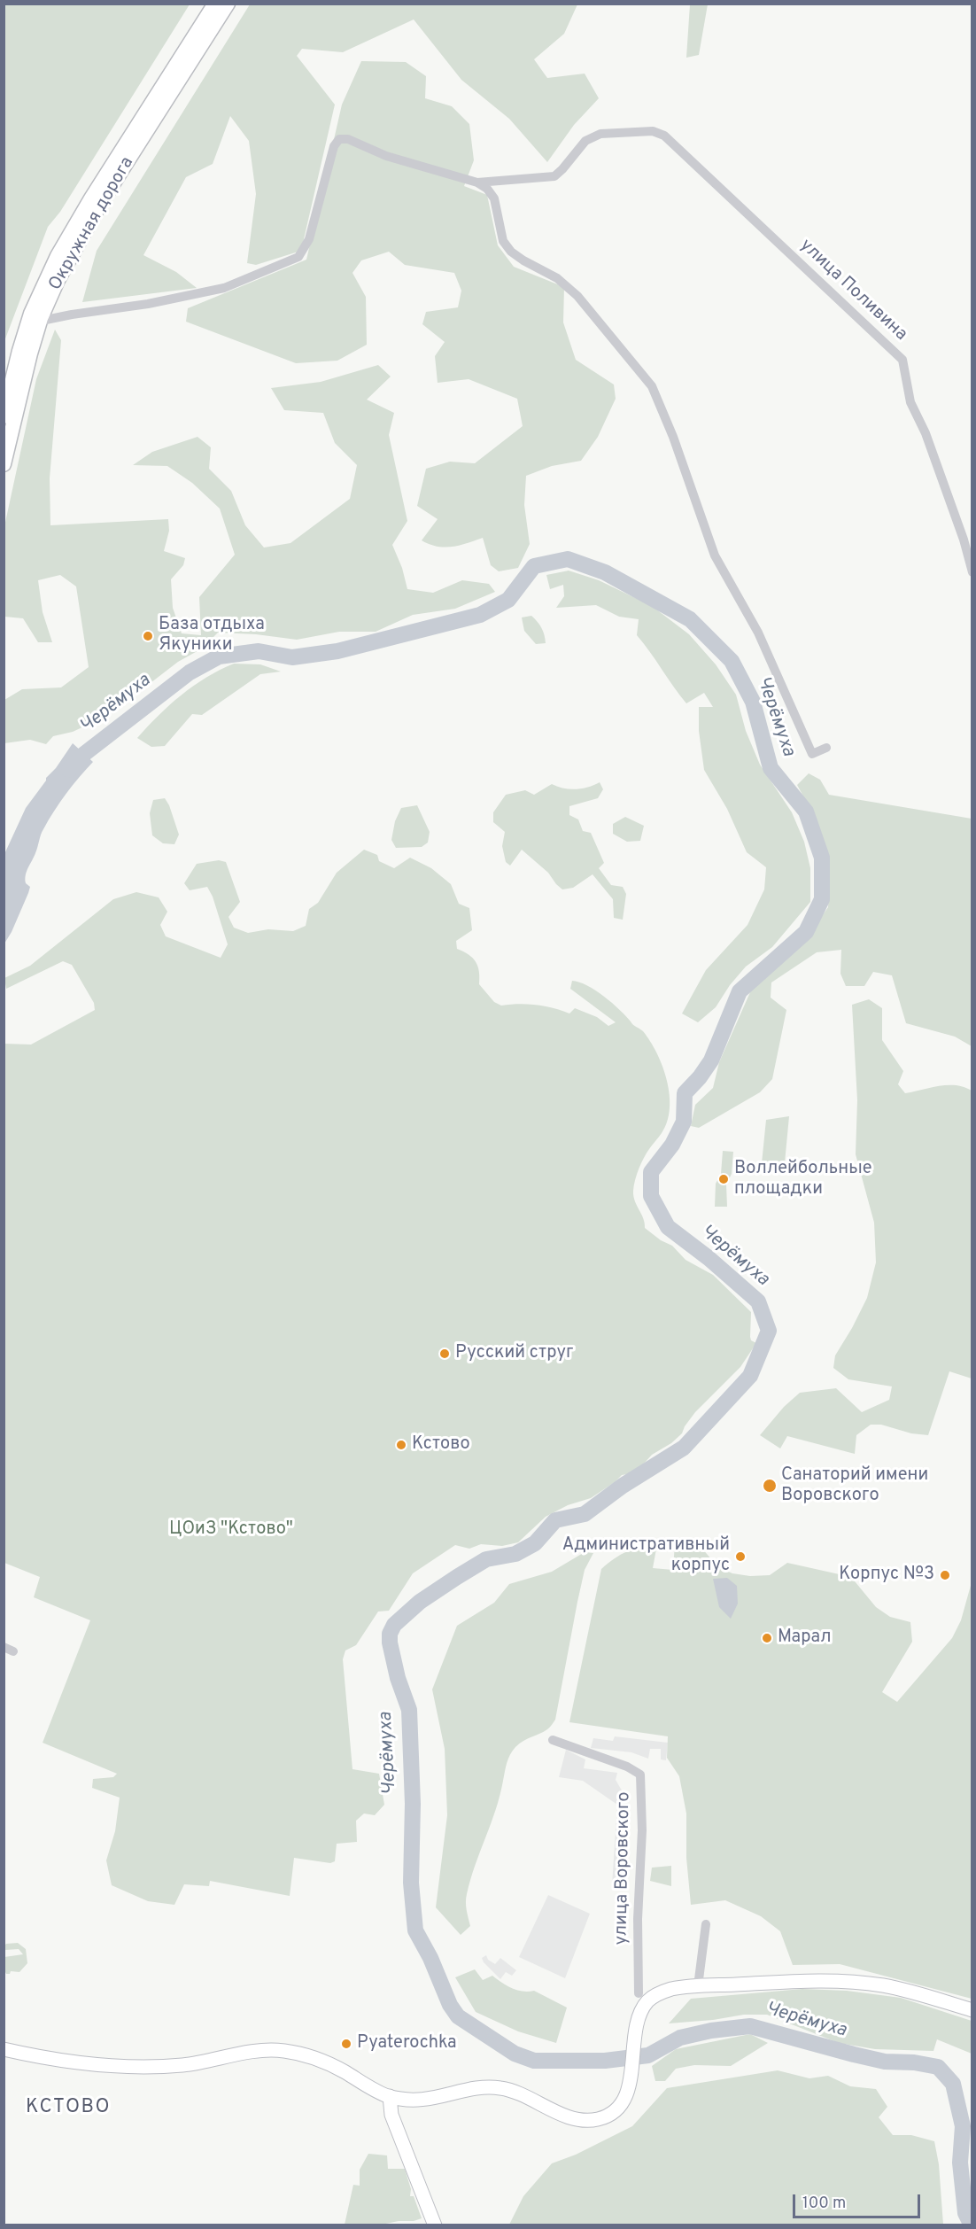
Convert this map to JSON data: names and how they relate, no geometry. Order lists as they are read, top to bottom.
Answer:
{
  "streets": {
    "main road": ["Окружная дорога"],
    "street": ["улица Поливина", "улица Воровского"]
  },
  "districts": ["КСТОВО"],
  "water": ["Черёмуха"],
  "parks": ["ЦОиЗ \"Кстово\""],
  "places": [
    "База отдыха Якуники",
    "Воллейбольные площадки",
    "Русский струг",
    "Кстово",
    "Санаторий имени Воровского",
    "Административный корпус",
    "Корпус №3",
    "Марал",
    "Pyaterochka"
  ],
  "scale_bar": "100 m"
}
